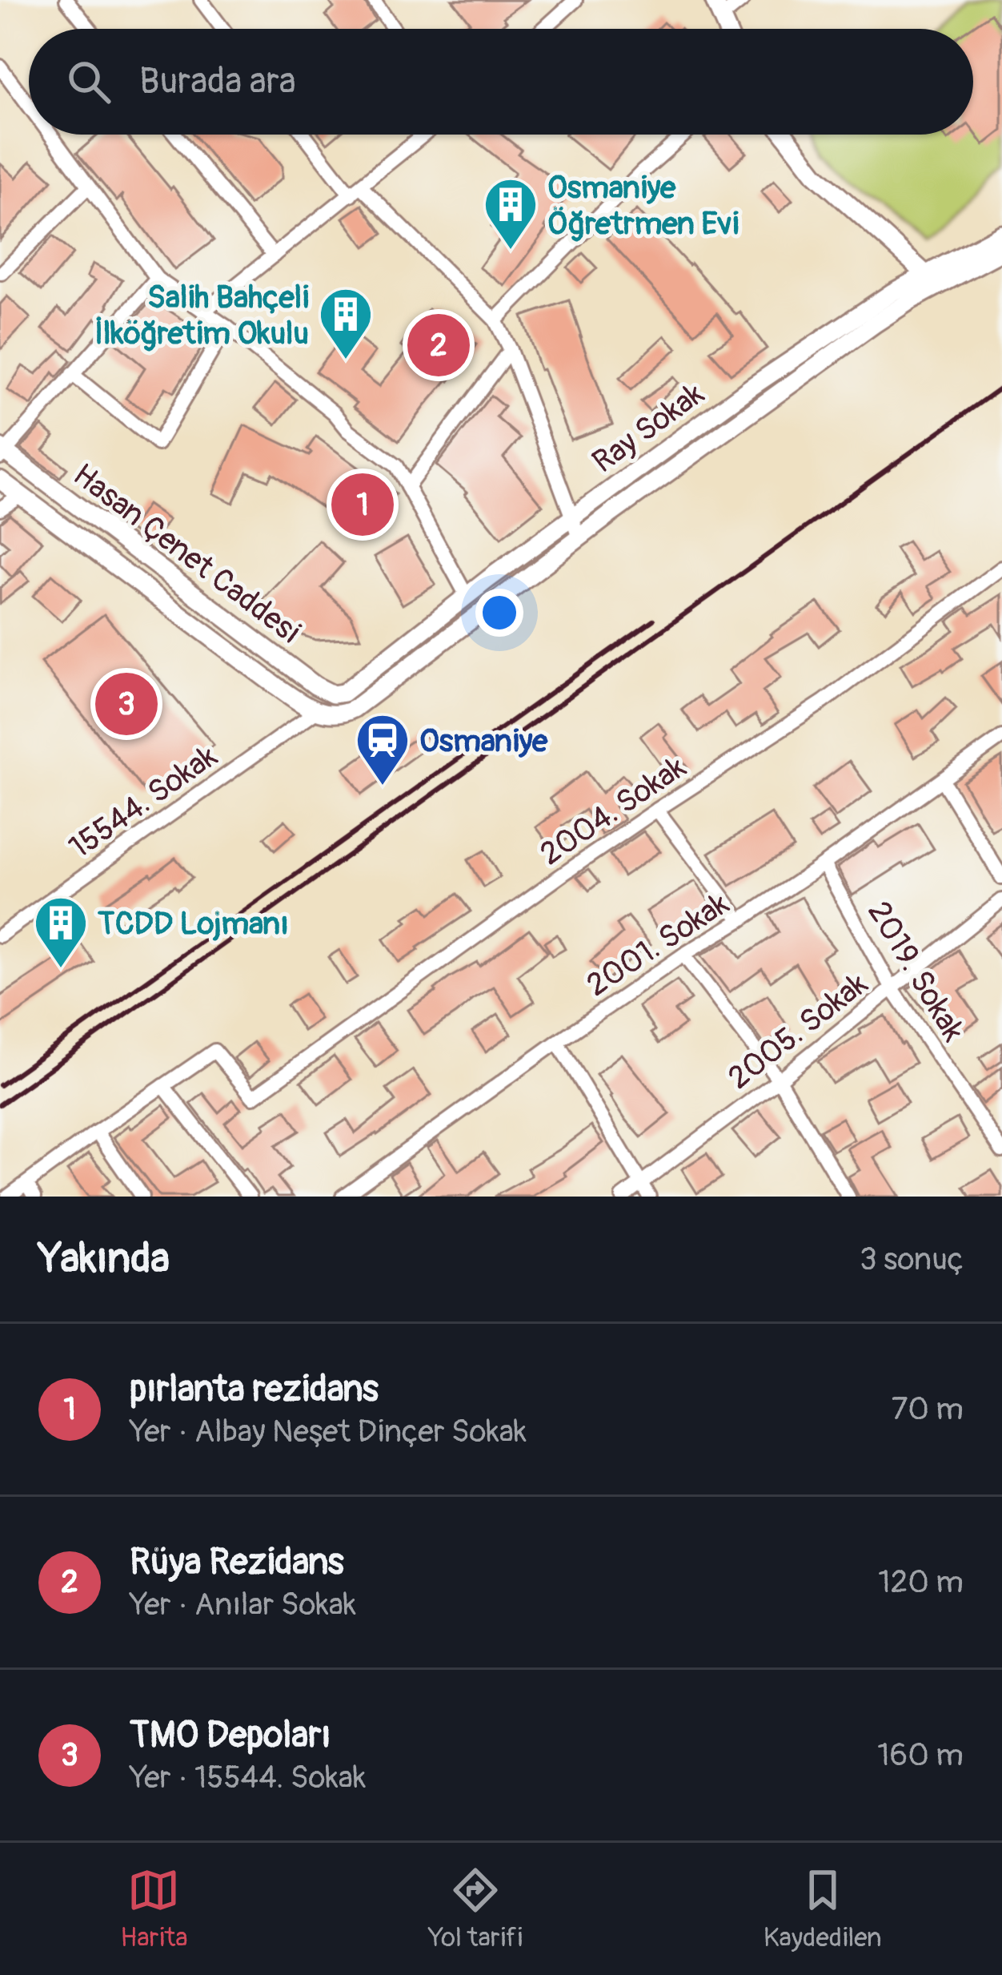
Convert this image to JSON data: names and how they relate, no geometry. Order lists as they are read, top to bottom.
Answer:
{
  "streets": {
    "street": [
      "Ray Sokak",
      "Hasan Çenet Caddesi",
      "15544. Sokak",
      "2004. Sokak",
      "2001. Sokak",
      "2019. Sokak",
      "2005. Sokak"
    ]
  },
  "crossings": [
    ["Ray Sokak", "Hasan Çenet Caddesi"],
    ["2001. Sokak", "2019. Sokak"],
    ["2019. Sokak", "2005. Sokak"]
  ],
  "places": {
    "building": ["Osmaniye Öğretrmen Evi", "Salih Bahçeli İlköğretim Okulu", "TCDD Lojmanı"],
    "station": ["Osmaniye"]
  },
  "page": {
    "search": "Burada ara",
    "pins": ["2", "1", "3"],
    "heading": ["Yakında", "3 sonuç"],
    "list": [
      {
        "mark": "1",
        "name": "pırlanta rezidans",
        "note": "Yer · Albay Neşet Dinçer Sokak",
        "value": "70 m"
      },
      {
        "mark": "2",
        "name": "Rüya Rezidans",
        "note": "Yer · Anılar Sokak",
        "value": "120 m"
      },
      {
        "mark": "3",
        "name": "TMO Depoları",
        "note": "Yer · 15544. Sokak",
        "value": "160 m"
      }
    ],
    "nav": ["Harita", "Yol tarifi", "Kaydedilen"]
  }
}
